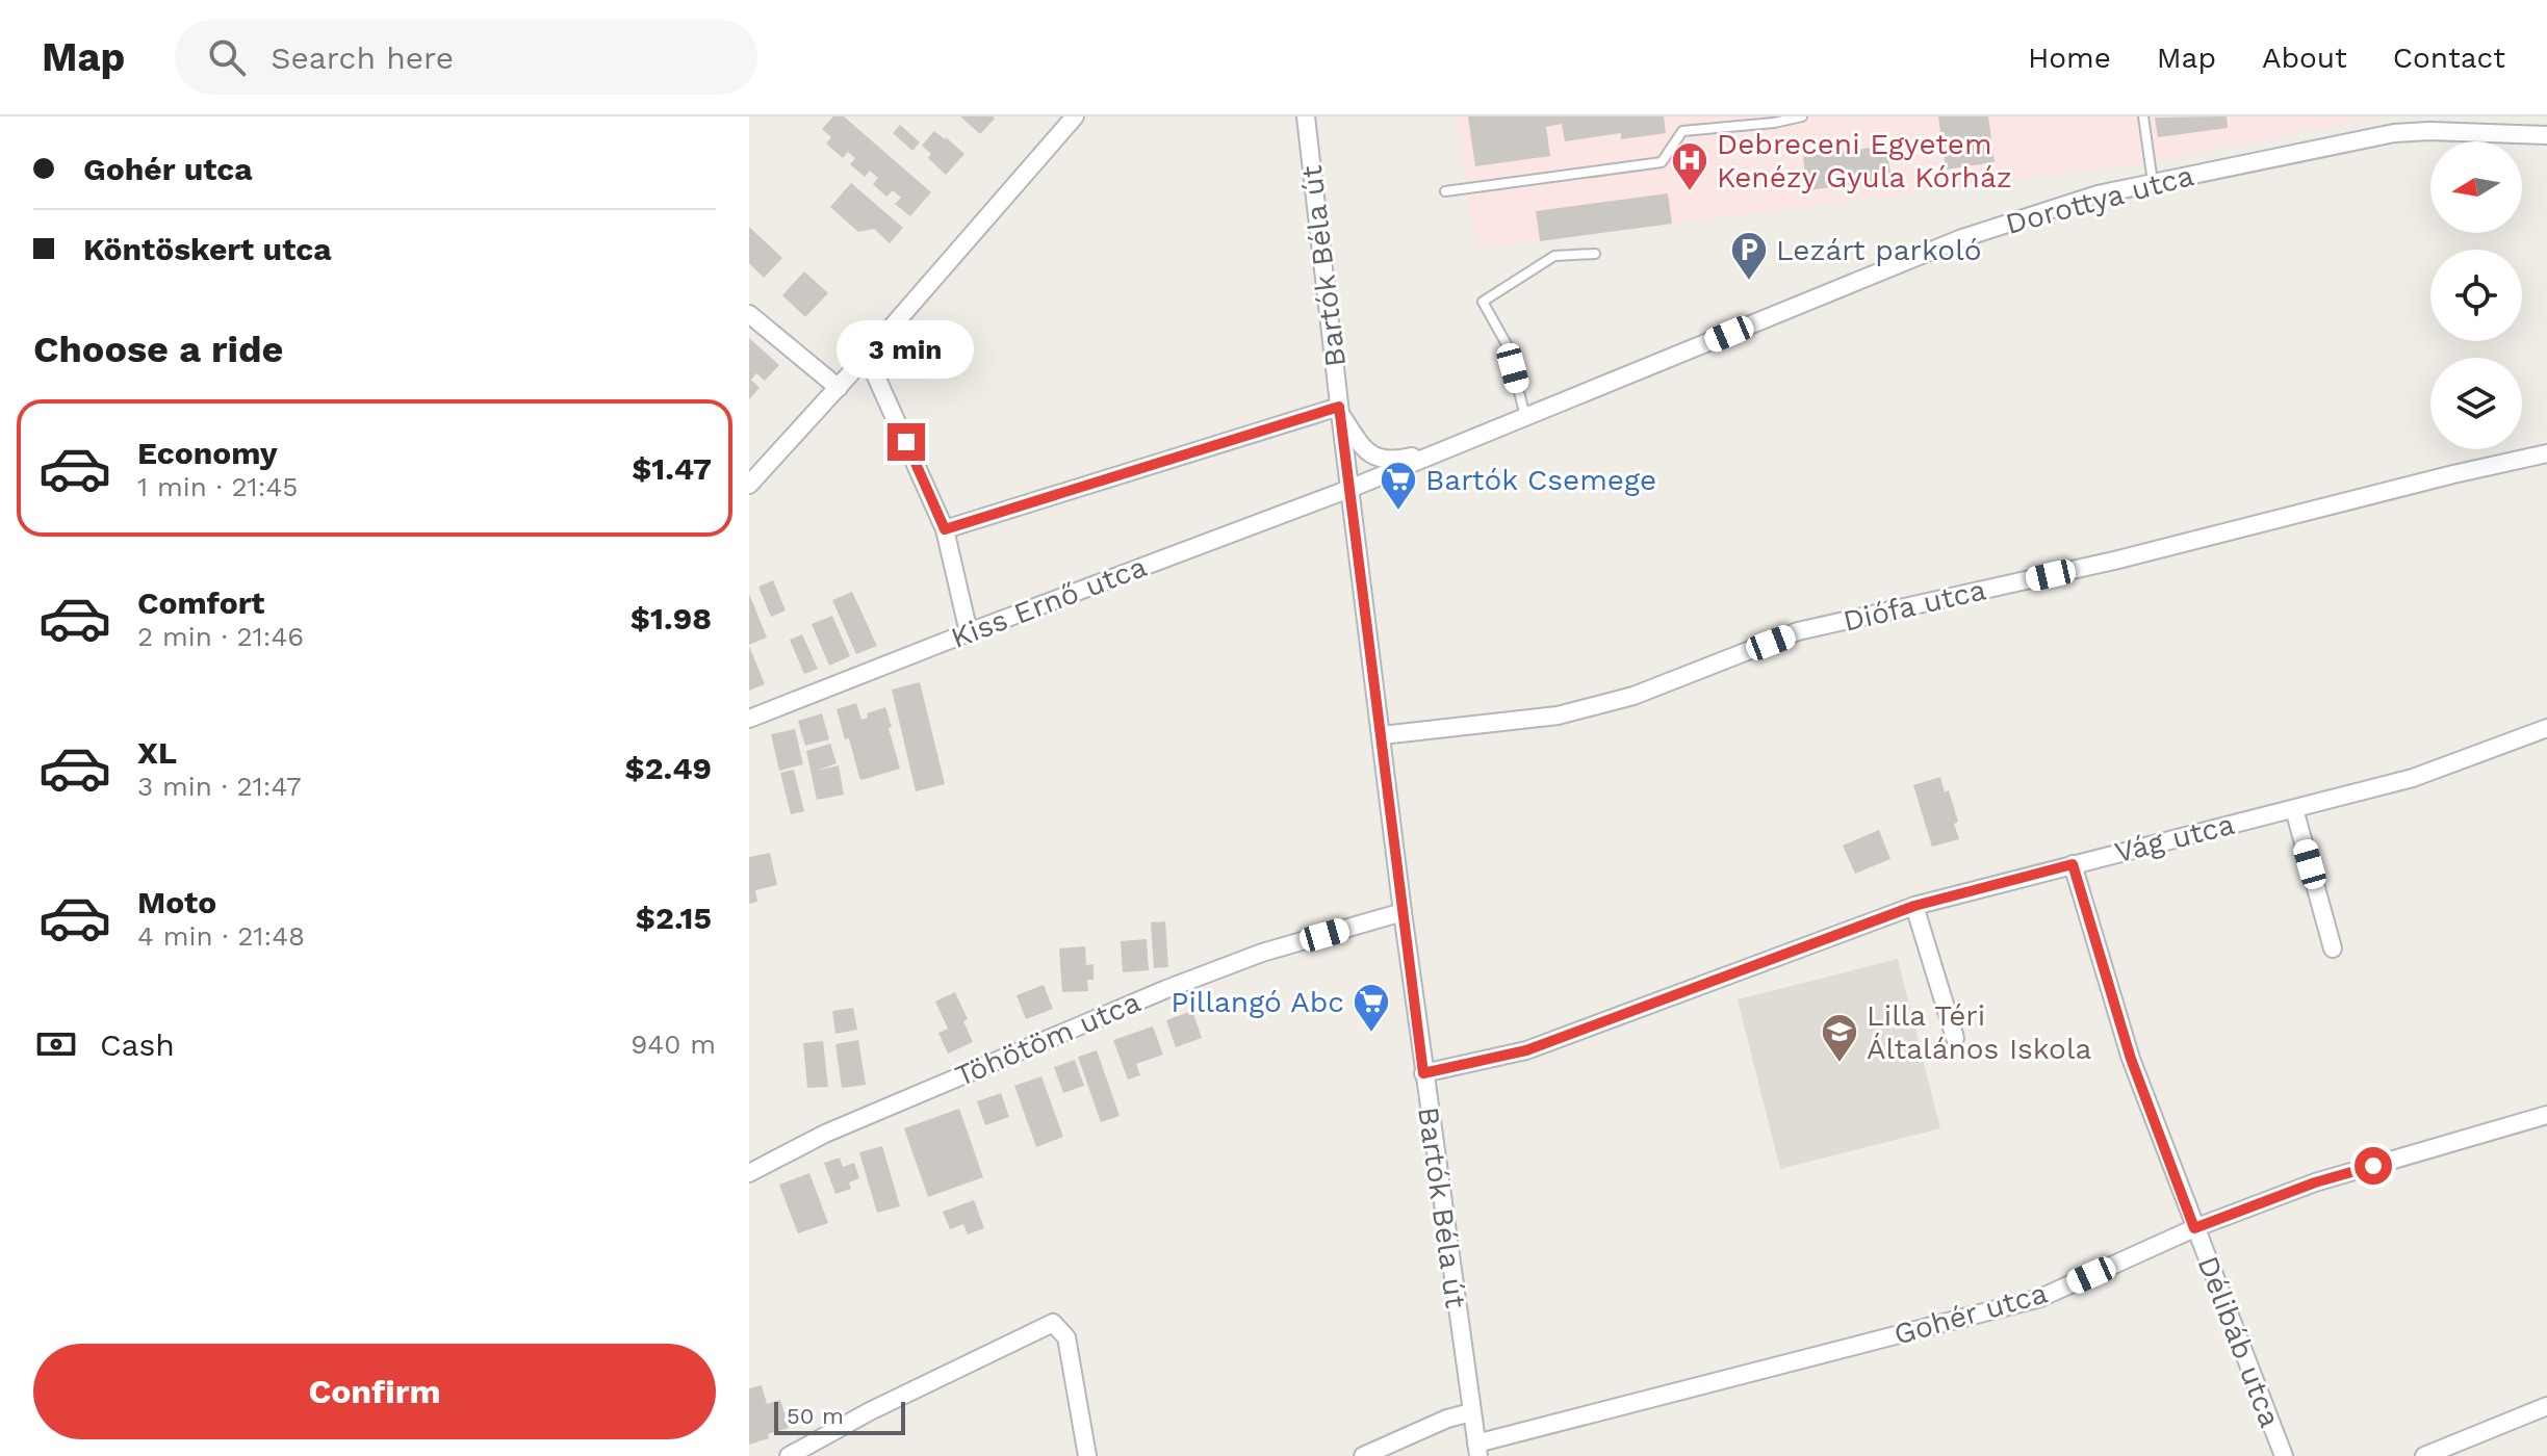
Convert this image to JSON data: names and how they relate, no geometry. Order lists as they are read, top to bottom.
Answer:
{
  "streets": {
    "street": [
      "Dorottya utca",
      "Bartók Béla út",
      "Kiss Ernő utca",
      "Diófa utca",
      "Vág utca",
      "Töhötöm utca",
      "Gohér utca",
      "Délibáb utca"
    ]
  },
  "crossings": [
    ["Dorottya utca", "Bartók Béla út"],
    ["Dorottya utca", "Kiss Ernő utca"],
    ["Bartók Béla út", "Kiss Ernő utca"],
    ["Bartók Béla út", "Diófa utca"],
    ["Bartók Béla út", "Vág utca"],
    ["Bartók Béla út", "Töhötöm utca"],
    ["Bartók Béla út", "Gohér utca"],
    ["Vág utca", "Délibáb utca"],
    ["Gohér utca", "Délibáb utca"]
  ],
  "places": {
    "hospital": ["Debreceni Egyetem Kenézy Gyula Kórház"],
    "parking": ["Lezárt parkoló"],
    "supermarket": ["Bartók Csemege", "Pillangó Abc"],
    "school or university": ["Lilla Téri Általános Iskola"]
  },
  "scale_bar": "50 m",
  "north": "left",
  "page": {
    "header": "Map",
    "search": "Search here",
    "nav": [
      "Home",
      "Map",
      "About",
      "Contact"
    ],
    "banner": ["Gohér utca", "Köntöskert utca"],
    "heading": "Choose a ride",
    "bubble": "3 min",
    "list": [
      {
        "name": "Economy",
        "note": "1 min · 21:45",
        "value": "$1.47"
      },
      {
        "name": "Comfort",
        "note": "2 min · 21:46",
        "value": "$1.98"
      },
      {
        "name": "XL",
        "note": "3 min · 21:47",
        "value": "$2.49"
      },
      {
        "name": "Moto",
        "note": "4 min · 21:48",
        "value": "$2.15"
      }
    ],
    "pay": ["Cash", "940 m"],
    "buttons": "Confirm",
    "scale": "50 m"
  }
}
